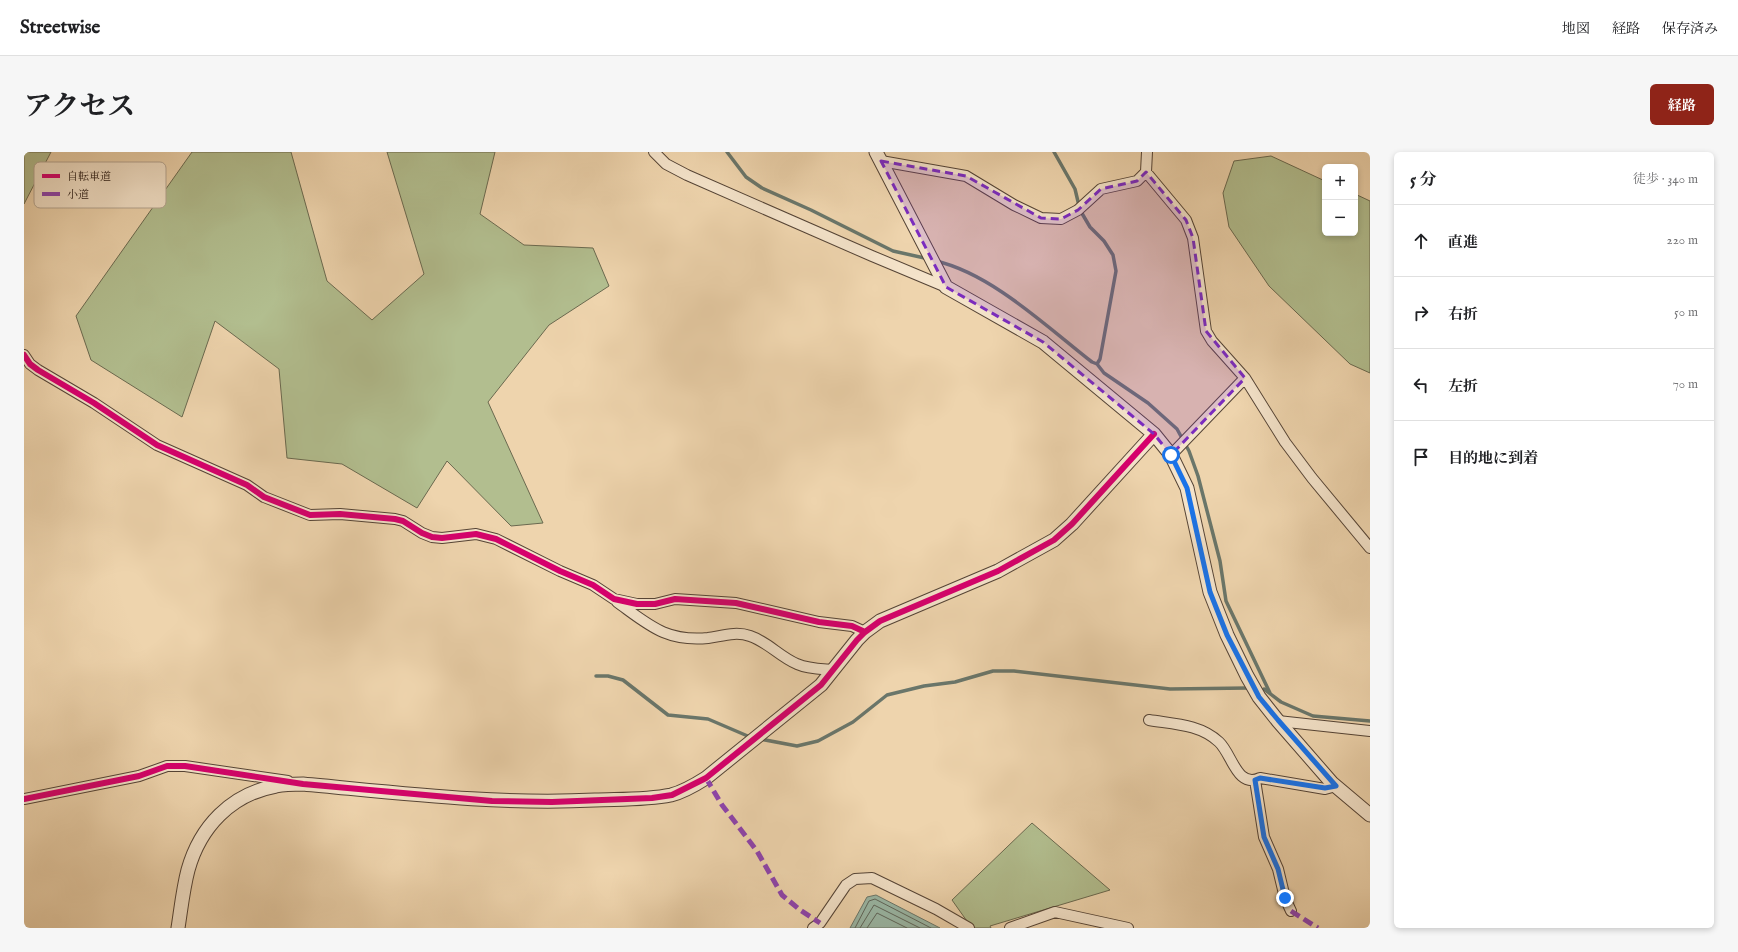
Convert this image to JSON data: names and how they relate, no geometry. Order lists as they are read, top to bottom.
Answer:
{
  "legend": ["自転車道", "小道"],
  "page": {
    "header": "Streetwise",
    "nav": ["地図", "経路", "保存済み"],
    "title": "アクセス",
    "buttons": "経路",
    "heading": ["5 分", "徒歩 · 340 m"],
    "map_buttons": ["+", "−"],
    "list": [
      ["直進", "220 m"],
      ["右折", "50 m"],
      ["左折", "70 m"],
      "目的地に到着"
    ]
  }
}
